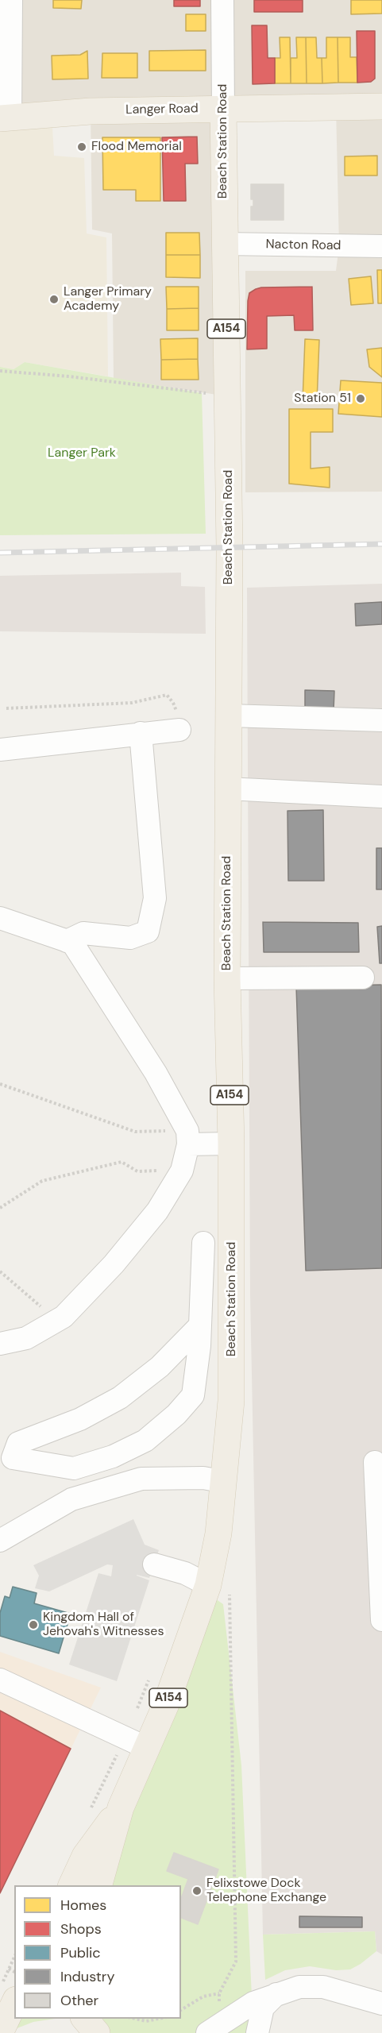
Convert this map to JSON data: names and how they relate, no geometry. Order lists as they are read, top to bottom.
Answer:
{
  "streets": {
    "main road": ["Langer Road", "Beach Station Road", "A154"],
    "street": ["Nacton Road"]
  },
  "crossings": [
    ["Langer Road", "Beach Station Road"],
    ["Beach Station Road", "Nacton Road"]
  ],
  "parks": ["Langer Park"],
  "places": [
    "Flood Memorial",
    "Langer Primary Academy",
    "Station 51",
    "Kingdom Hall of Jehovah's Witnesses",
    "Felixstowe Dock Telephone Exchange"
  ],
  "legend": [
    "Homes",
    "Shops",
    "Public",
    "Industry",
    "Other"
  ]
}
